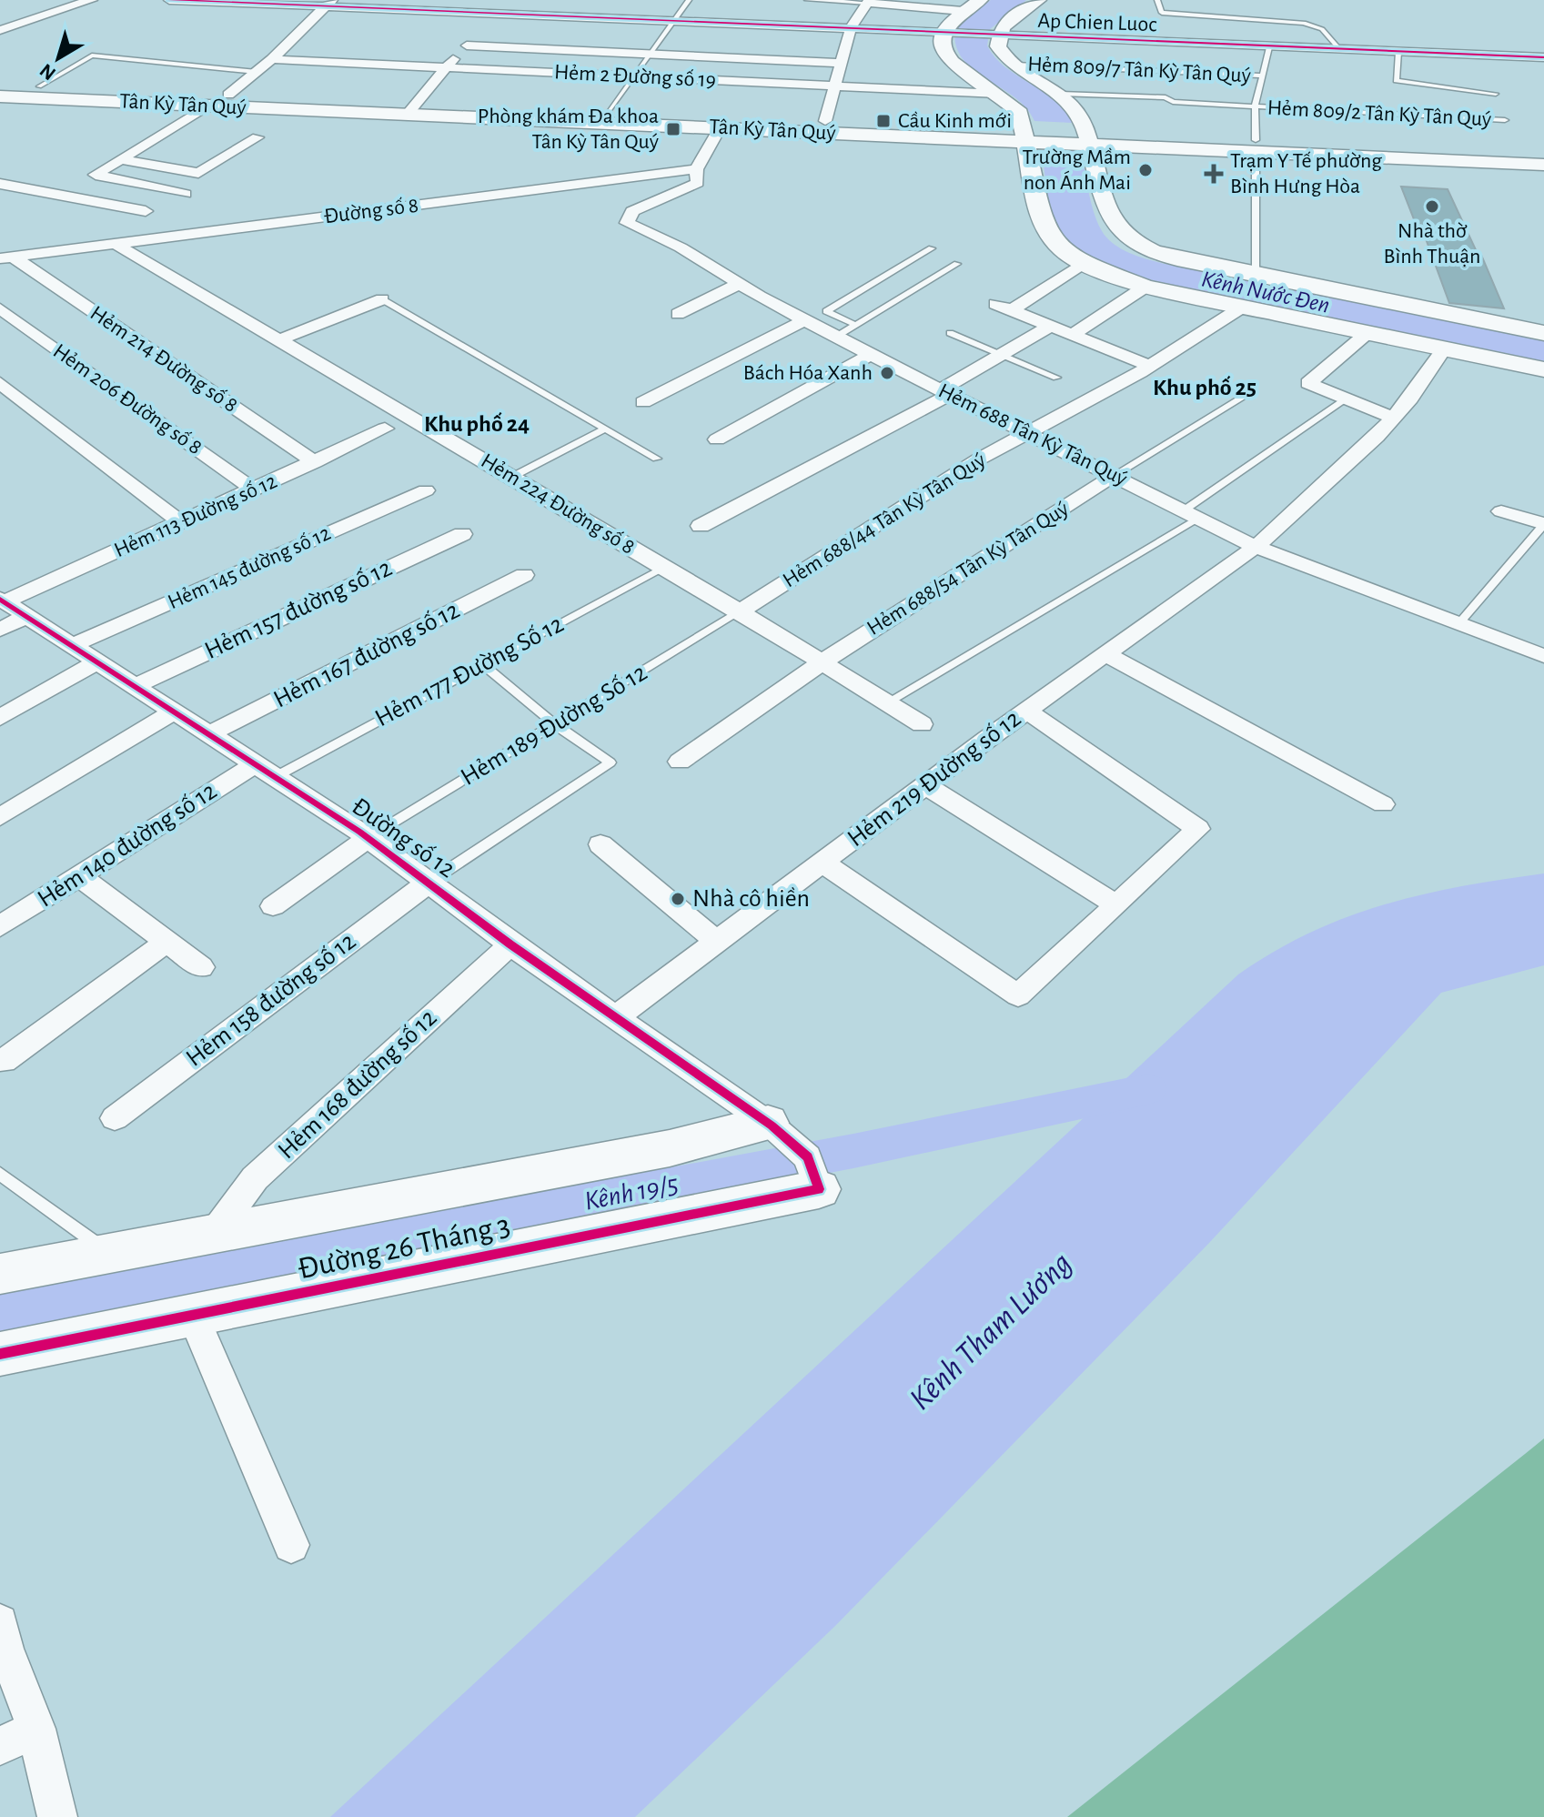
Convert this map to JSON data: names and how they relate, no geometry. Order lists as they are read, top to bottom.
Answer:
{
  "streets": {
    "main road": ["Tân Kỳ Tân Quý", "Đường 26 Tháng 3"],
    "street": [
      "Ap Chien Luoc",
      "Hẻm 2 Đường số 19",
      "Đường số 8",
      "Hẻm 214 Đường số 8",
      "Hẻm 206 Đường số 8",
      "Hẻm 688 Tân Kỳ Tân Quý",
      "Hẻm 224 Đường số 8",
      "Hẻm 113 Đường số 12",
      "Hẻm 688/44 Tân Kỳ Tân Quý",
      "Hẻm 145 đường số 12",
      "Hẻm 688/54 Tân Kỳ Tân Quý",
      "Hẻm 157 đường số 12",
      "Hẻm 167 đường số 12",
      "Hẻm 219 Đường số 12",
      "Đường số 12",
      "Hẻm 140 đường số 12",
      "Hẻm 158 đường số 12",
      "Hẻm 168 đường số 12"
    ],
    "lane": [
      "Hẻm 809/7 Tân Kỳ Tân Quý",
      "Hẻm 809/2 Tân Kỳ Tân Quý",
      "Hẻm 177 Đường Số 12",
      "Hẻm 189 Đường Số 12"
    ]
  },
  "crossings": [
    ["Đường số 8", "Hẻm 214 Đường số 8"],
    ["Đường số 8", "Hẻm 688 Tân Kỳ Tân Quý"],
    ["Đường số 8", "Hẻm 224 Đường số 8"],
    ["Hẻm 214 Đường số 8", "Hẻm 113 Đường số 12"],
    ["Hẻm 206 Đường số 8", "Hẻm 113 Đường số 12"],
    ["Hẻm 688 Tân Kỳ Tân Quý", "Hẻm 688/44 Tân Kỳ Tân Quý"],
    ["Hẻm 688 Tân Kỳ Tân Quý", "Hẻm 688/54 Tân Kỳ Tân Quý"],
    ["Hẻm 688 Tân Kỳ Tân Quý", "Hẻm 219 Đường số 12"],
    ["Hẻm 224 Đường số 8", "Hẻm 688/44 Tân Kỳ Tân Quý"],
    ["Hẻm 224 Đường số 8", "Hẻm 688/54 Tân Kỳ Tân Quý"],
    ["Hẻm 224 Đường số 8", "Hẻm 177 Đường Số 12"],
    ["Hẻm 224 Đường số 8", "Hẻm 189 Đường Số 12"],
    ["Hẻm 113 Đường số 12", "Đường số 12"],
    ["Hẻm 688/44 Tân Kỳ Tân Quý", "Hẻm 189 Đường Số 12"],
    ["Hẻm 145 đường số 12", "Đường số 12"],
    ["Hẻm 157 đường số 12", "Đường số 12"],
    ["Hẻm 167 đường số 12", "Đường số 12"],
    ["Hẻm 177 Đường Số 12", "Đường số 12"],
    ["Hẻm 177 Đường Số 12", "Hẻm 140 đường số 12"],
    ["Hẻm 189 Đường Số 12", "Đường số 12"],
    ["Hẻm 219 Đường số 12", "Đường số 12"],
    ["Đường số 12", "Hẻm 140 đường số 12"],
    ["Đường số 12", "Hẻm 158 đường số 12"],
    ["Đường số 12", "Hẻm 168 đường số 12"],
    ["Đường số 12", "Đường 26 Tháng 3"],
    ["Hẻm 168 đường số 12", "Đường 26 Tháng 3"]
  ],
  "districts": ["Khu phố 25", "Khu phố 24"],
  "water": ["Kênh Nước Đen", "Kênh 19/5", "Kênh Tham Lương"],
  "places": {
    "transit": ["Cầu Kinh mới", "Phòng khám Đa khoa Tân Kỳ Tân Quý"],
    "other": [
      "Trường Mầm non Ánh Mai",
      "Nhà thờ Bình Thuận",
      "Bách Hóa Xanh",
      "Nhà cô hiền"
    ],
    "health": ["Trạm Y Tế phường Bình Hưng Hòa"]
  },
  "north": "bottom left"
}
